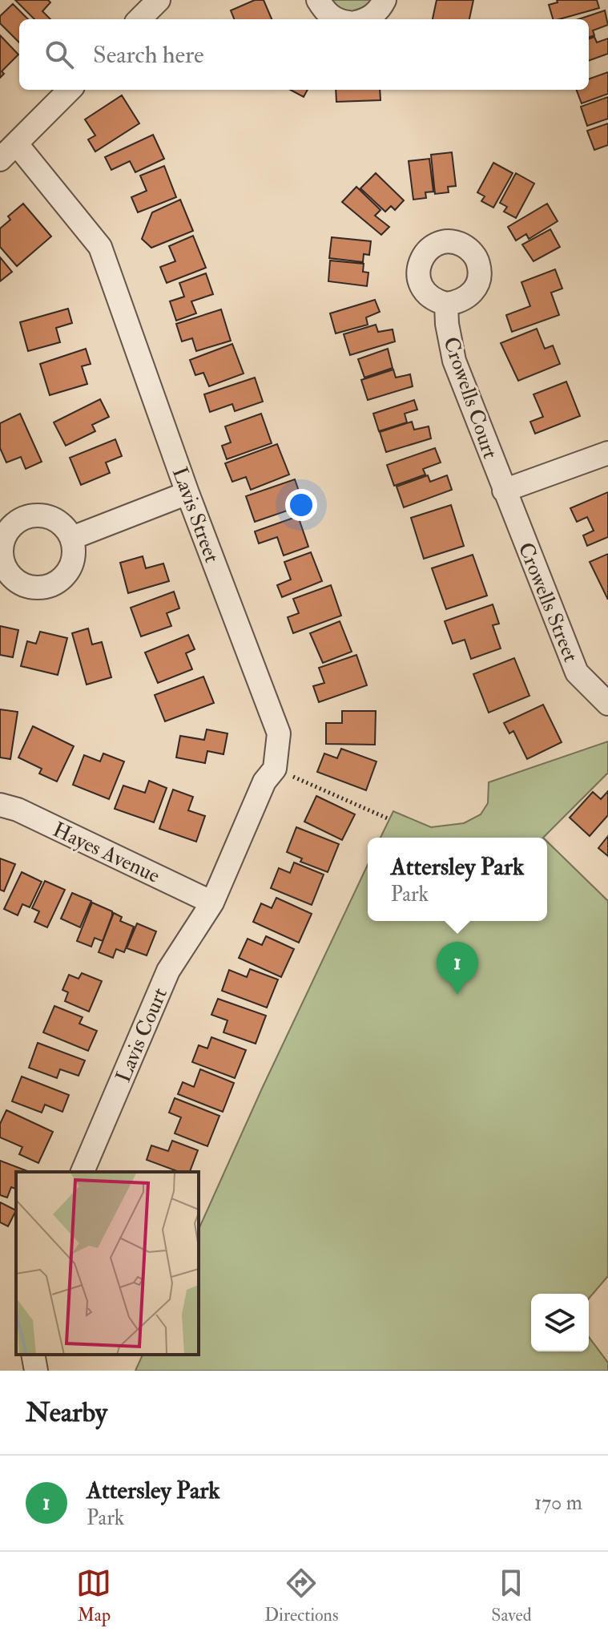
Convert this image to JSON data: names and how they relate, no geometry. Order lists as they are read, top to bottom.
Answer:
{
  "streets": {
    "street": [
      "Crowells Court",
      "Lavis Street",
      "Crowells Street",
      "Hayes Avenue",
      "Lavis Court"
    ]
  },
  "crossings": [
    ["Crowells Court", "Crowells Street"],
    ["Lavis Street", "Hayes Avenue"],
    ["Lavis Street", "Lavis Court"],
    ["Hayes Avenue", "Lavis Court"]
  ],
  "page": {
    "search": "Search here",
    "popup": ["Attersley Park", "Park"],
    "pins": "1",
    "heading": "Nearby",
    "list": [
      {
        "mark": "1",
        "name": "Attersley Park",
        "note": "Park",
        "value": "170 m"
      }
    ],
    "nav": ["Map", "Directions", "Saved"]
  }
}
